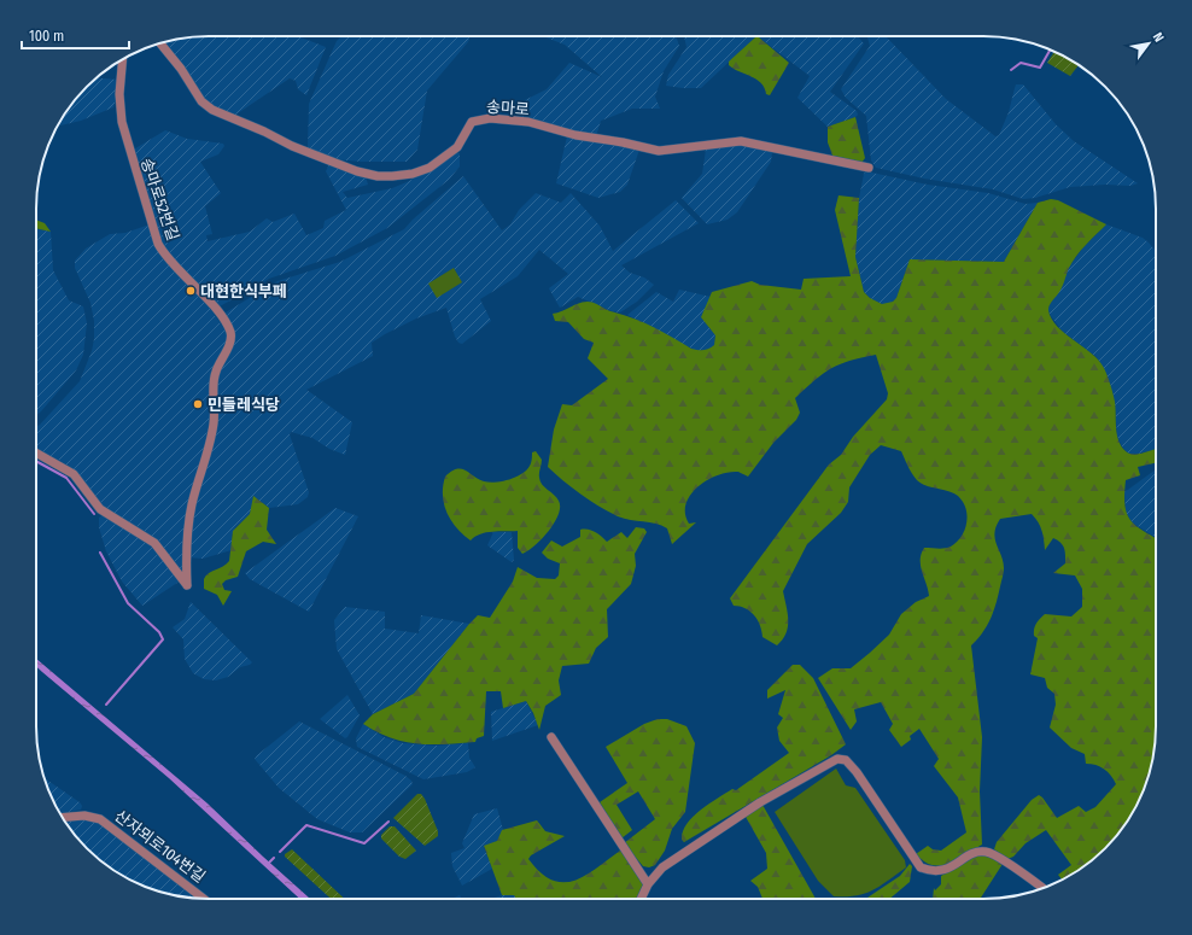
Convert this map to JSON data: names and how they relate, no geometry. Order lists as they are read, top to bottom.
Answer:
{
  "streets": {
    "street": ["송마로", "송마로52번길", "산자뫼로104번길"]
  },
  "places": ["대현한식부페", "민들레식당"],
  "scale_bar": "100 m",
  "north": "top right"
}
